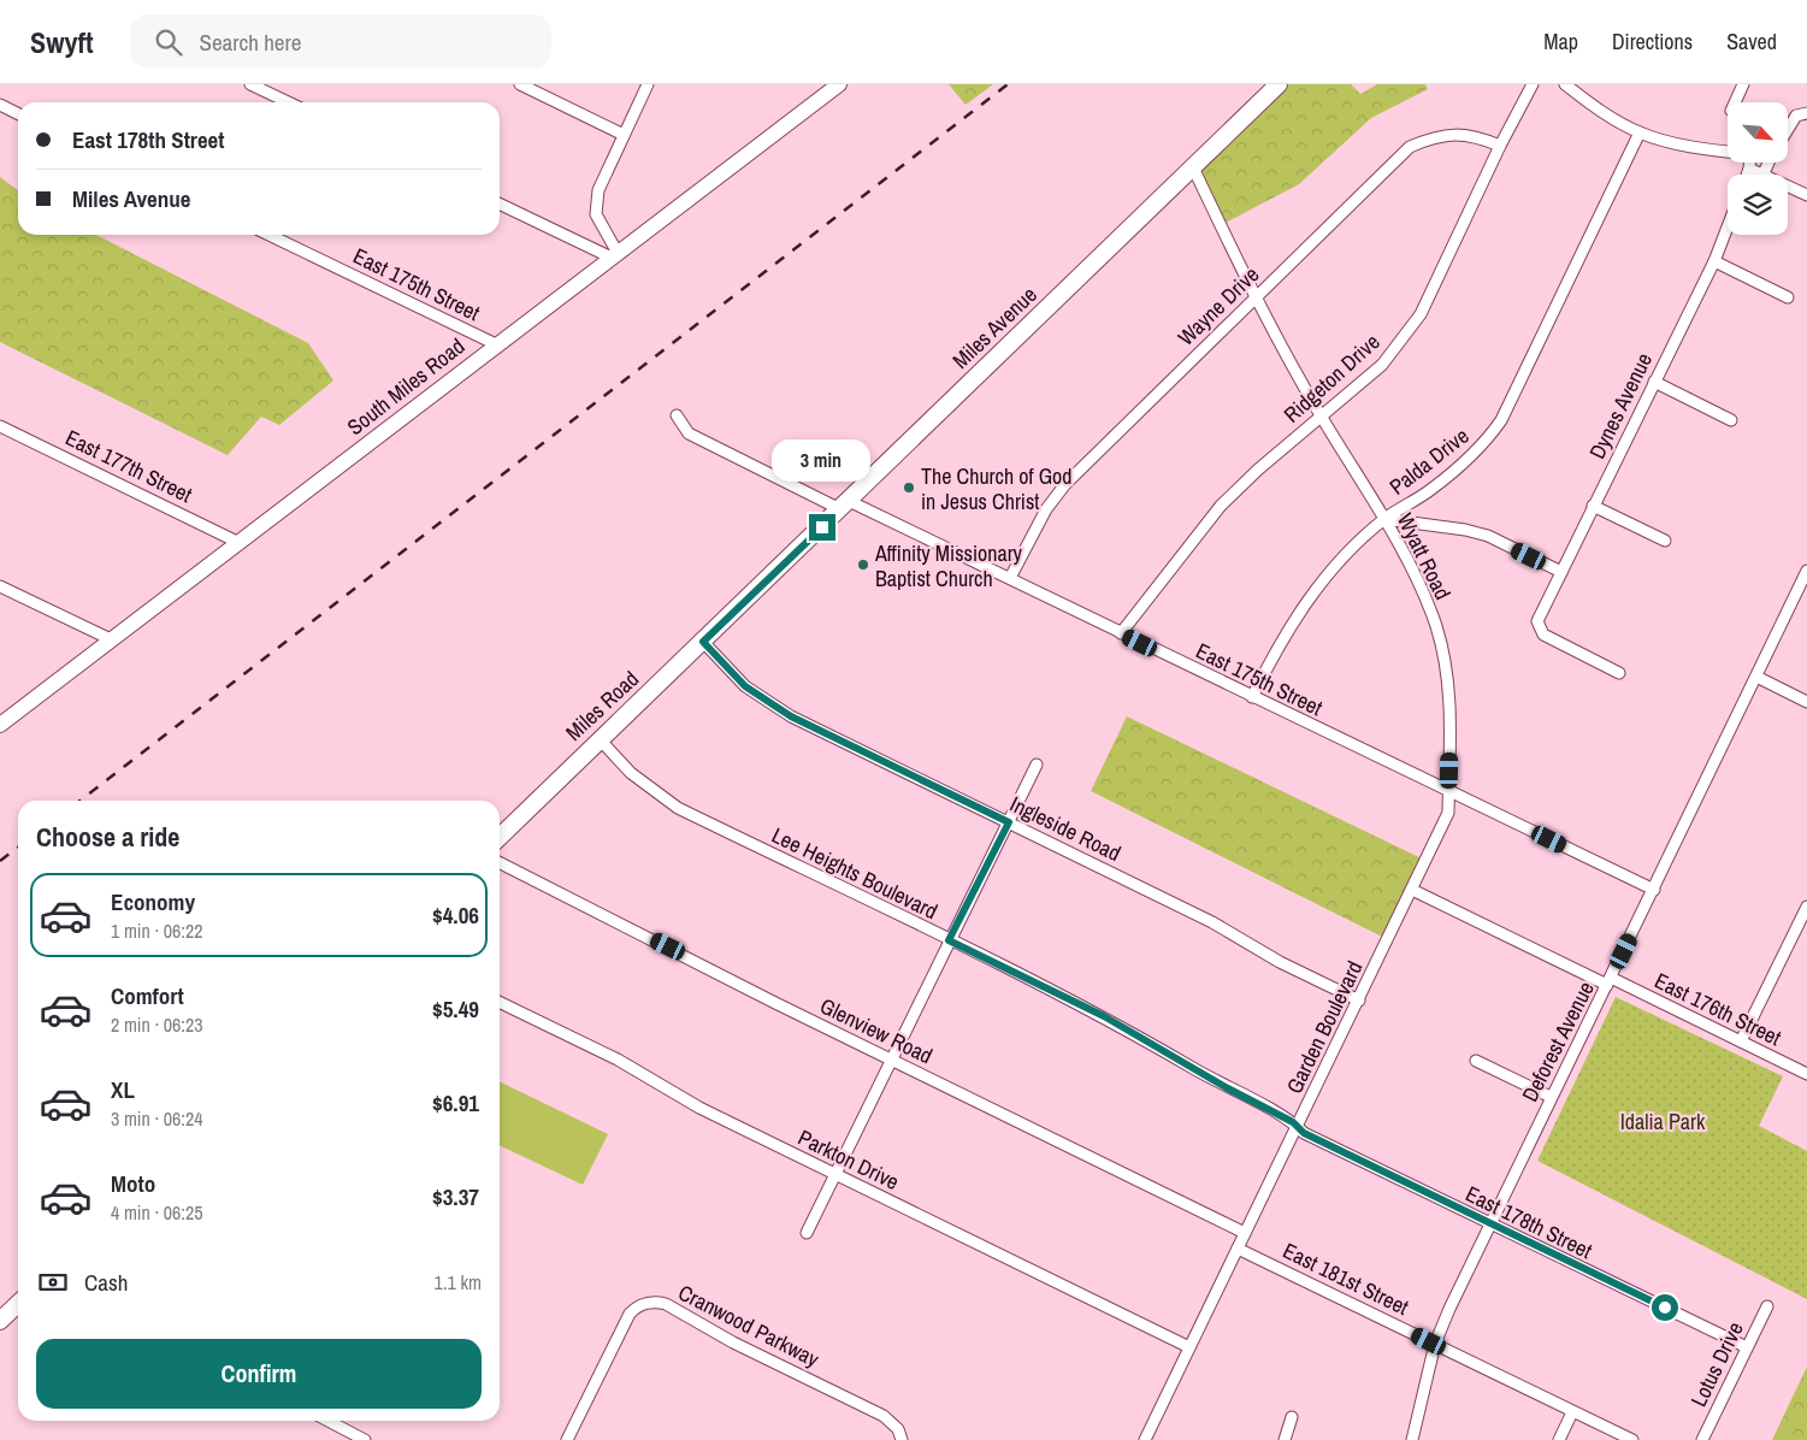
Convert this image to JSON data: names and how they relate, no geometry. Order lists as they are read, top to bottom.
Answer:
{
  "streets": {
    "main road": ["Miles Avenue", "Miles Road"],
    "street": [
      "East 175th Street",
      "Wayne Drive",
      "Ridgeton Drive",
      "South Miles Road",
      "Dynes Avenue",
      "Palda Drive",
      "East 177th Street",
      "Wyatt Road",
      "Ingleside Road",
      "Lee Heights Boulevard",
      "East 176th Street",
      "Garden Boulevard",
      "Glenview Road",
      "Deforest Avenue",
      "Parkton Drive",
      "East 178th Street",
      "East 181st Street",
      "Cranwood Parkway",
      "Lotus Drive"
    ]
  },
  "crossings": [
    ["East 175th Street", "Wayne Drive"],
    ["East 175th Street", "Miles Avenue"],
    ["East 175th Street", "Ridgeton Drive"],
    ["East 175th Street", "South Miles Road"],
    ["East 175th Street", "Palda Drive"],
    ["East 175th Street", "Wyatt Road"],
    ["East 175th Street", "Garden Boulevard"],
    ["East 175th Street", "Deforest Avenue"],
    ["Wayne Drive", "Ridgeton Drive"],
    ["Wayne Drive", "Wyatt Road"],
    ["Miles Avenue", "Wyatt Road"],
    ["Miles Avenue", "Miles Road"],
    ["Ridgeton Drive", "Wyatt Road"],
    ["South Miles Road", "East 177th Street"],
    ["Palda Drive", "Wyatt Road"],
    ["Wyatt Road", "Garden Boulevard"],
    ["Miles Road", "Ingleside Road"],
    ["Miles Road", "Lee Heights Boulevard"],
    ["Ingleside Road", "Garden Boulevard"],
    ["Lee Heights Boulevard", "Garden Boulevard"],
    ["Lee Heights Boulevard", "East 178th Street"],
    ["East 176th Street", "Garden Boulevard"],
    ["East 176th Street", "Deforest Avenue"],
    ["Garden Boulevard", "Glenview Road"],
    ["Garden Boulevard", "Parkton Drive"],
    ["Garden Boulevard", "East 178th Street"],
    ["Garden Boulevard", "East 181st Street"],
    ["Deforest Avenue", "East 178th Street"],
    ["Deforest Avenue", "East 181st Street"],
    ["East 178th Street", "Lotus Drive"]
  ],
  "parks": ["Idalia Park"],
  "places": ["The Church of God in Jesus Christ", "Affinity Missionary Baptist Church"],
  "north": "bottom right",
  "page": {
    "header": "Swyft",
    "search": "Search here",
    "nav": ["Map", "Directions", "Saved"],
    "banner": ["East 178th Street", "Miles Avenue"],
    "bubble": "3 min",
    "heading": "Choose a ride",
    "list": [
      {
        "name": "Economy",
        "note": "1 min · 06:22",
        "value": "$4.06"
      },
      {
        "name": "Comfort",
        "note": "2 min · 06:23",
        "value": "$5.49"
      },
      {
        "name": "XL",
        "note": "3 min · 06:24",
        "value": "$6.91"
      },
      {
        "name": "Moto",
        "note": "4 min · 06:25",
        "value": "$3.37"
      }
    ],
    "pay": ["Cash", "1.1 km"],
    "buttons": "Confirm"
  }
}
